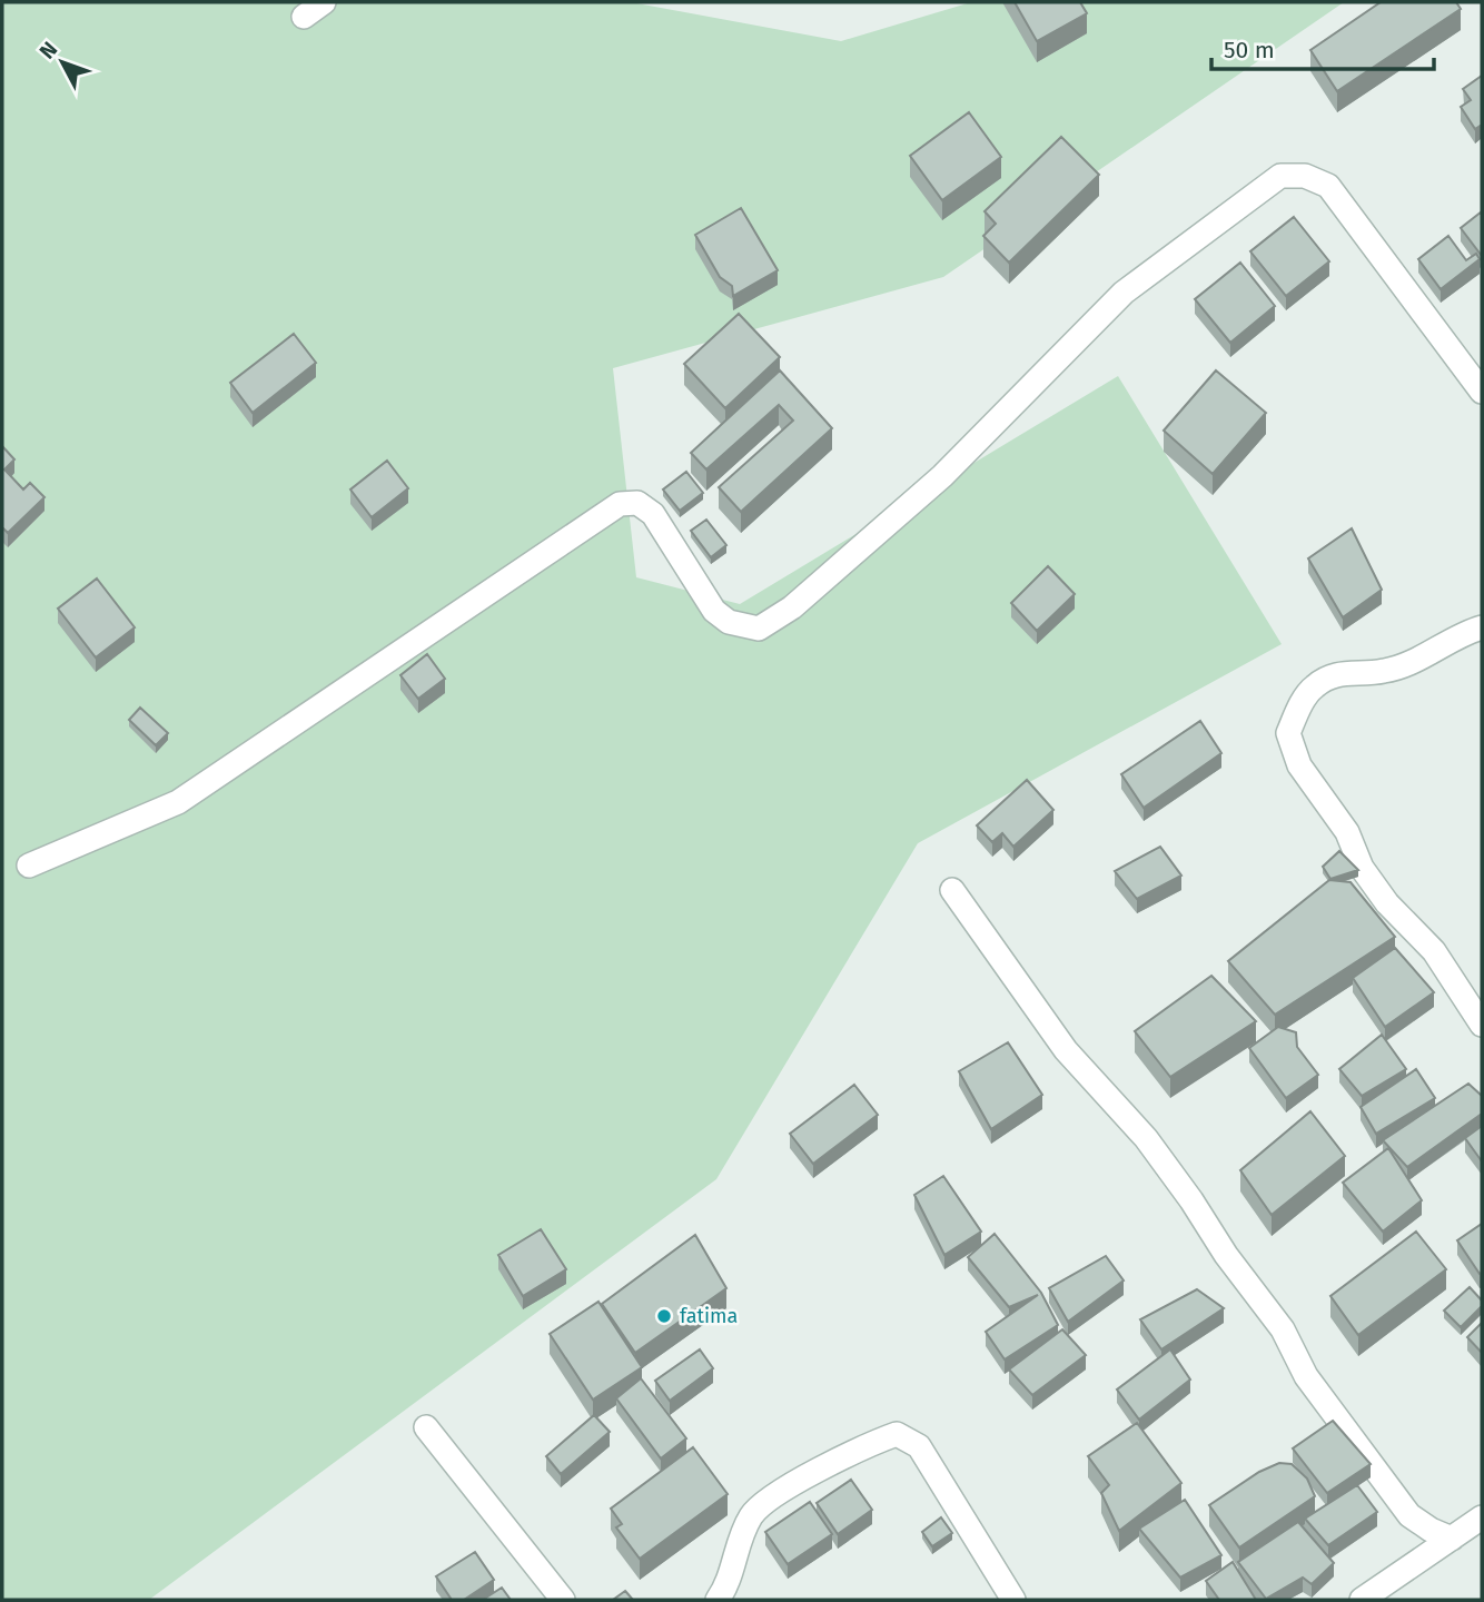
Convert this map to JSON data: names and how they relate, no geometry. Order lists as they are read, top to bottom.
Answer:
{
  "places": ["fatima"],
  "scale_bar": "50 m",
  "north": "top left"
}
